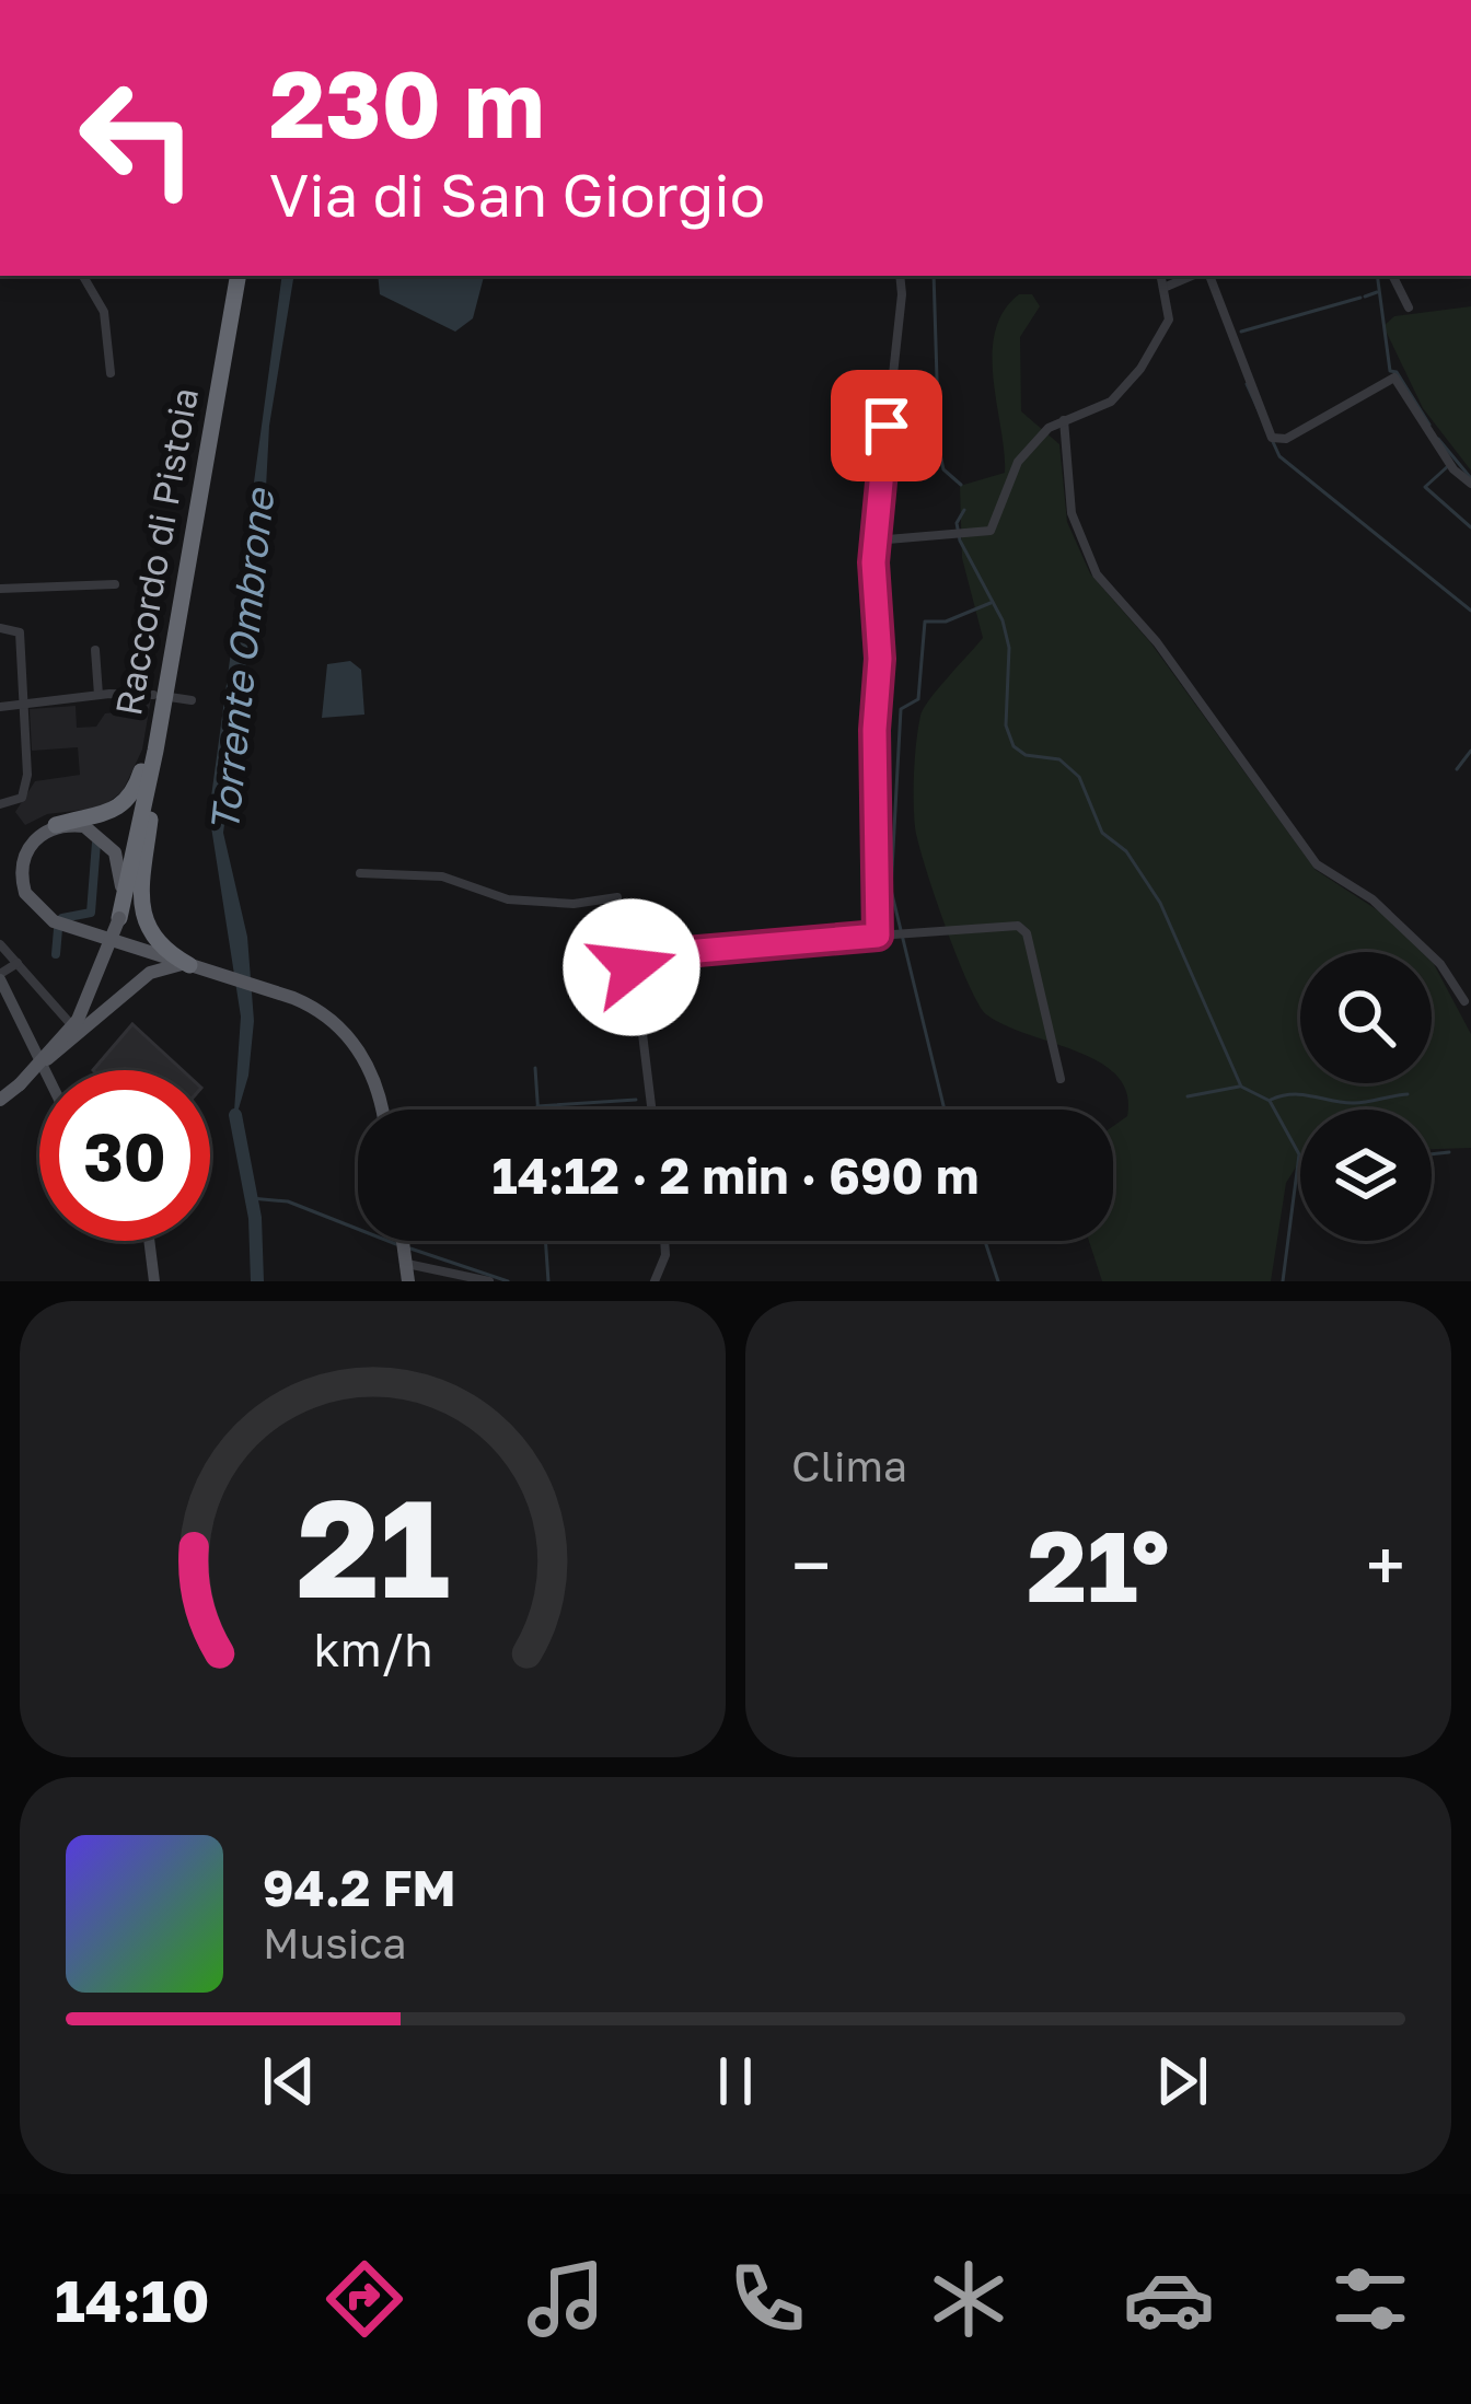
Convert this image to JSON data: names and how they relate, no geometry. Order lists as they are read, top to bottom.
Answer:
{
  "streets": {
    "highway": ["Raccordo di Pistoia"]
  },
  "water": ["Torrente Ombrone"],
  "page": {
    "turn": ["230 m", "Via di San Giorgio"],
    "limit": "30",
    "trip": "14:12 · 2 min · 690 m",
    "tile": "Clima",
    "heat": ["−", "21°", "+"],
    "song": ["94.2 FM", "Musica"],
    "tabs": "14:10",
    "gauge": ["21", "km/h"]
  }
}
